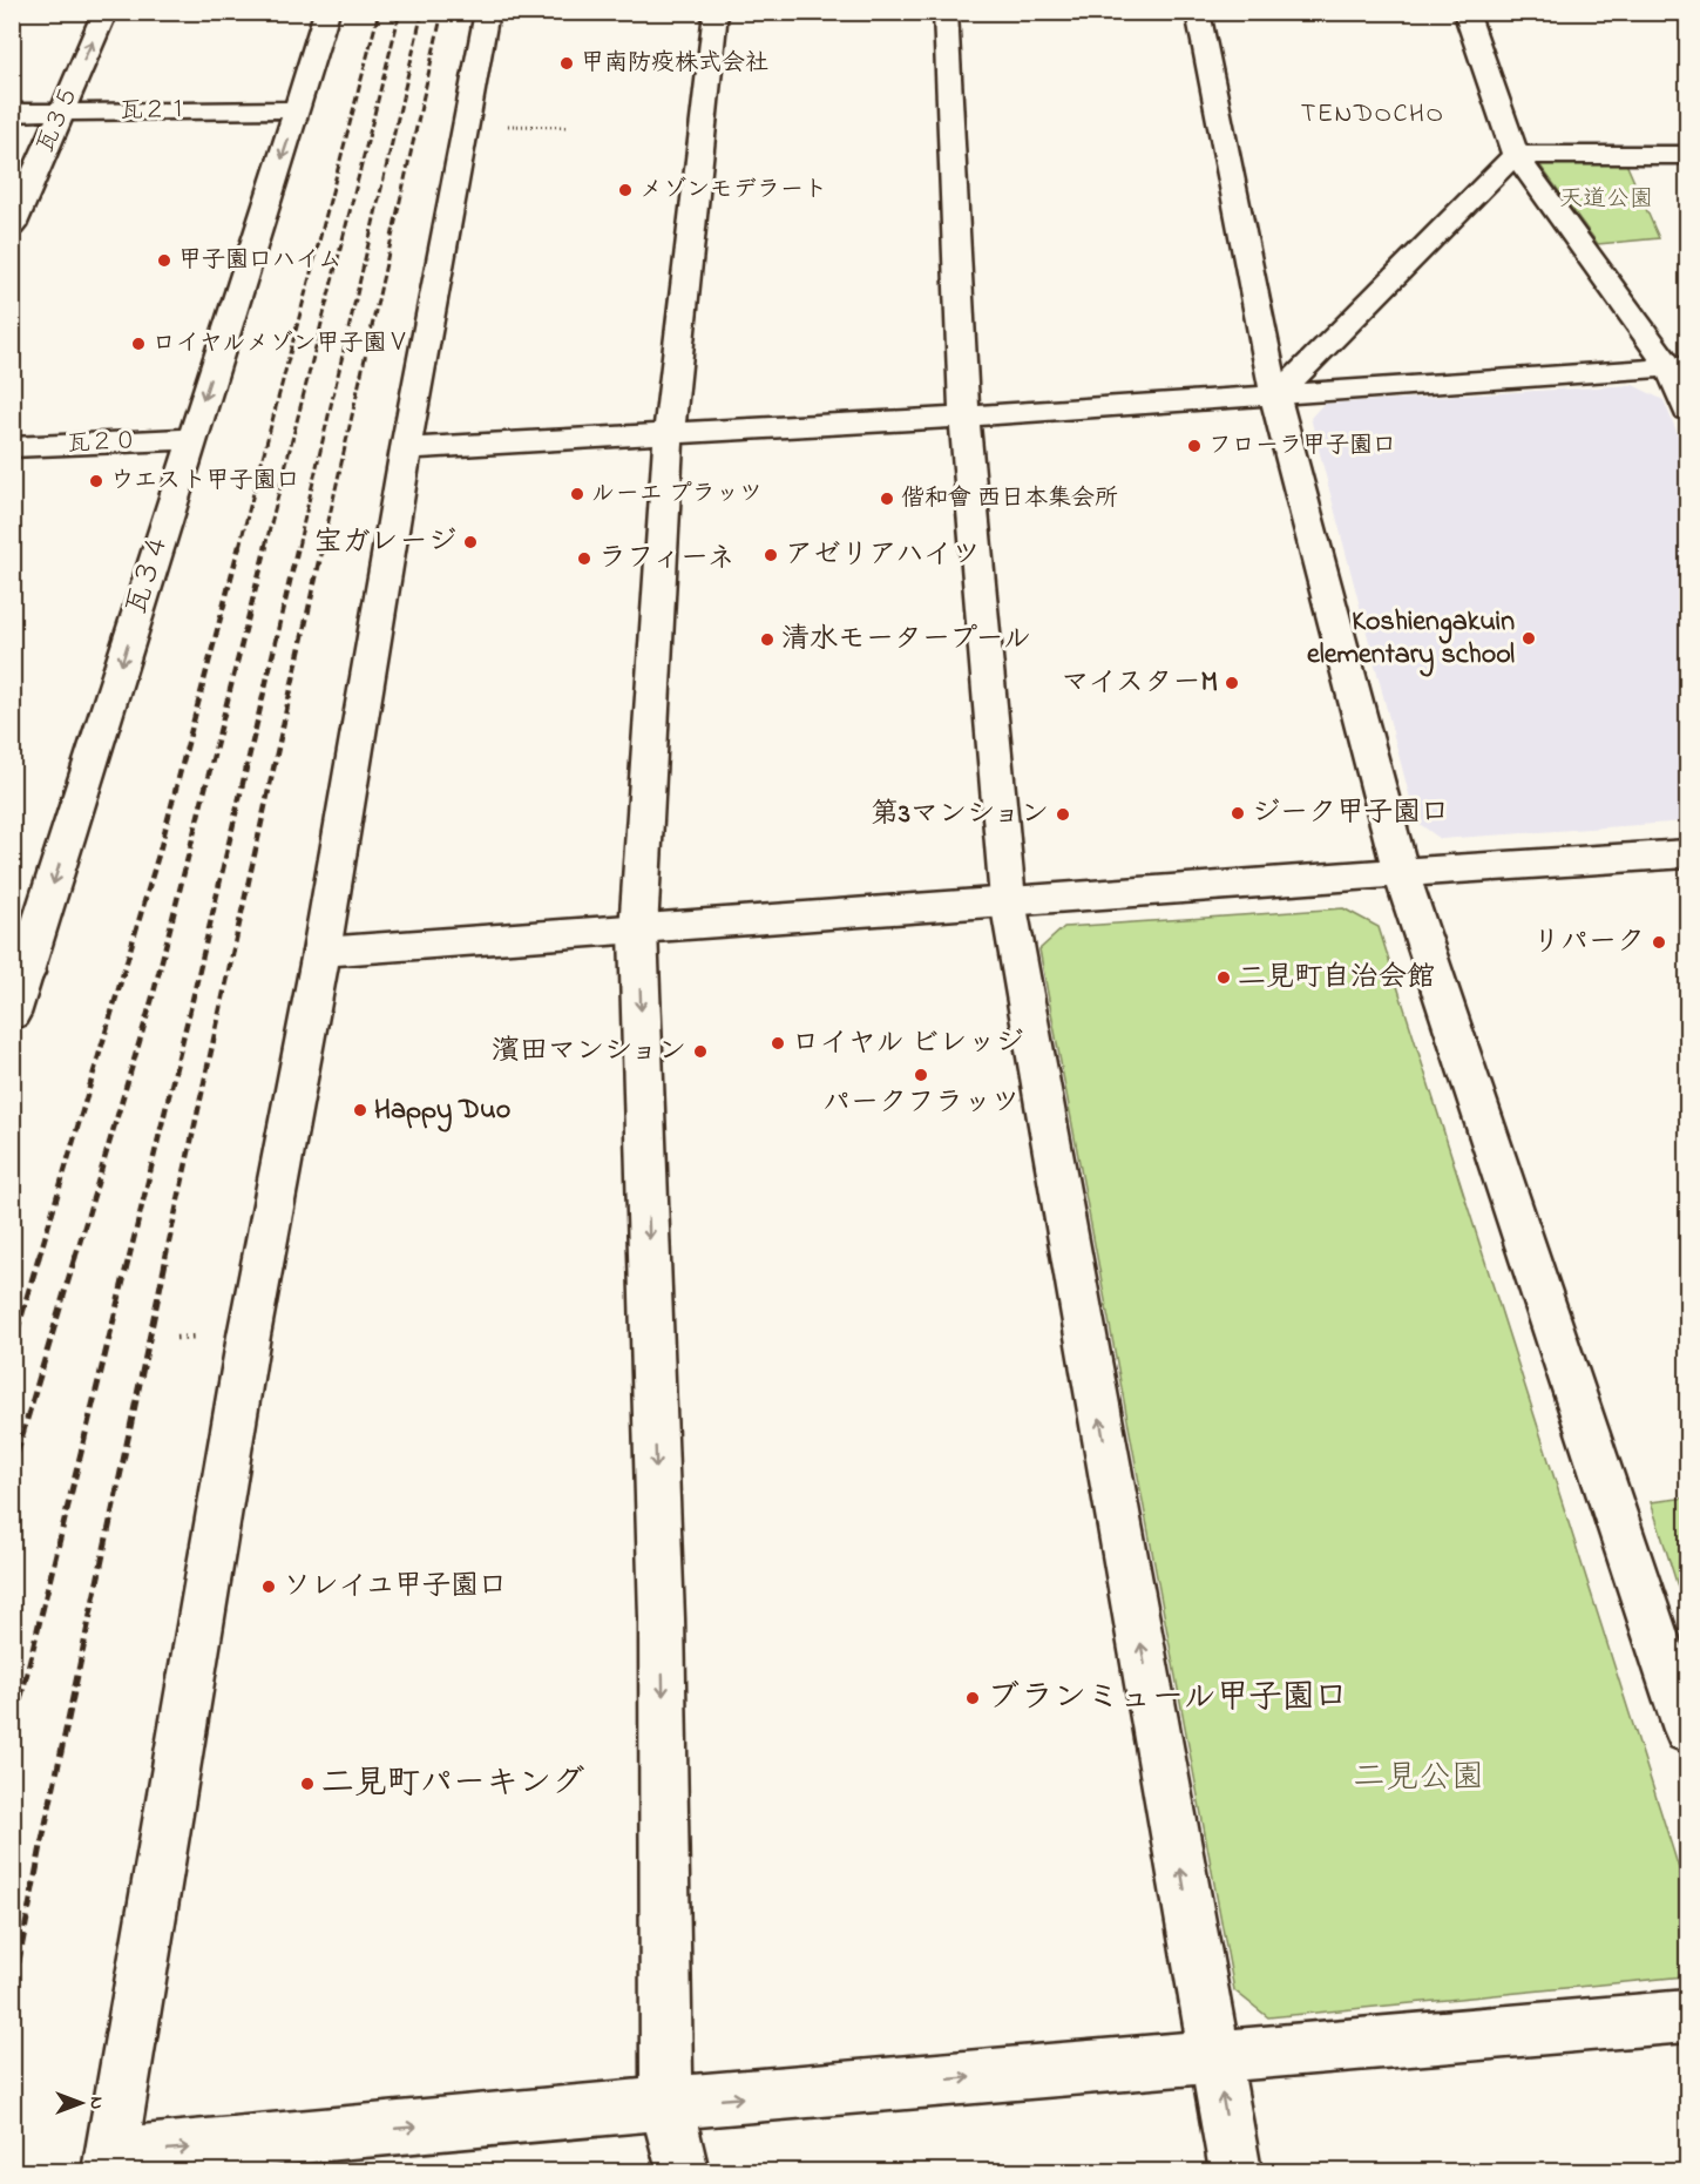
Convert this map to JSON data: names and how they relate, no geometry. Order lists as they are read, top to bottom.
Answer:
{
  "streets": {
    "street": [
      "瓦２１",
      "瓦３５",
      "瓦２０",
      "瓦３４"
    ]
  },
  "crossings": [
    ["瓦２１", "瓦３５"],
    ["瓦２１", "瓦３４"],
    ["瓦２０", "瓦３４"]
  ],
  "one_way": ["瓦３５"],
  "districts": ["TENDOCHO"],
  "parks": ["天道公園", "二見公園"],
  "places": [
    "甲南防疫株式会社",
    "メゾンモデラート",
    "甲子園口ハイム",
    "ロイヤルメゾン甲子園Ⅴ",
    "フローラ甲子園口",
    "ウエスト甲子園口",
    "ルーエ プラッツ",
    "偕和會 西日本集会所",
    "宝ガレージ",
    "アゼリアハイツ",
    "ラフィーネ",
    "Koshiengakuin elementary school",
    "清水モータープール",
    "マイスターM",
    "ジーク甲子園口",
    "第3マンション",
    "リパーク",
    "二見町自治会館",
    "ロイヤル ビレッジ",
    "濱田マンション",
    "パークフラッツ",
    "Happy Duo",
    "ソレイユ甲子園口",
    "ブランミュール甲子園口",
    "二見町パーキング"
  ],
  "north": "right"
}
